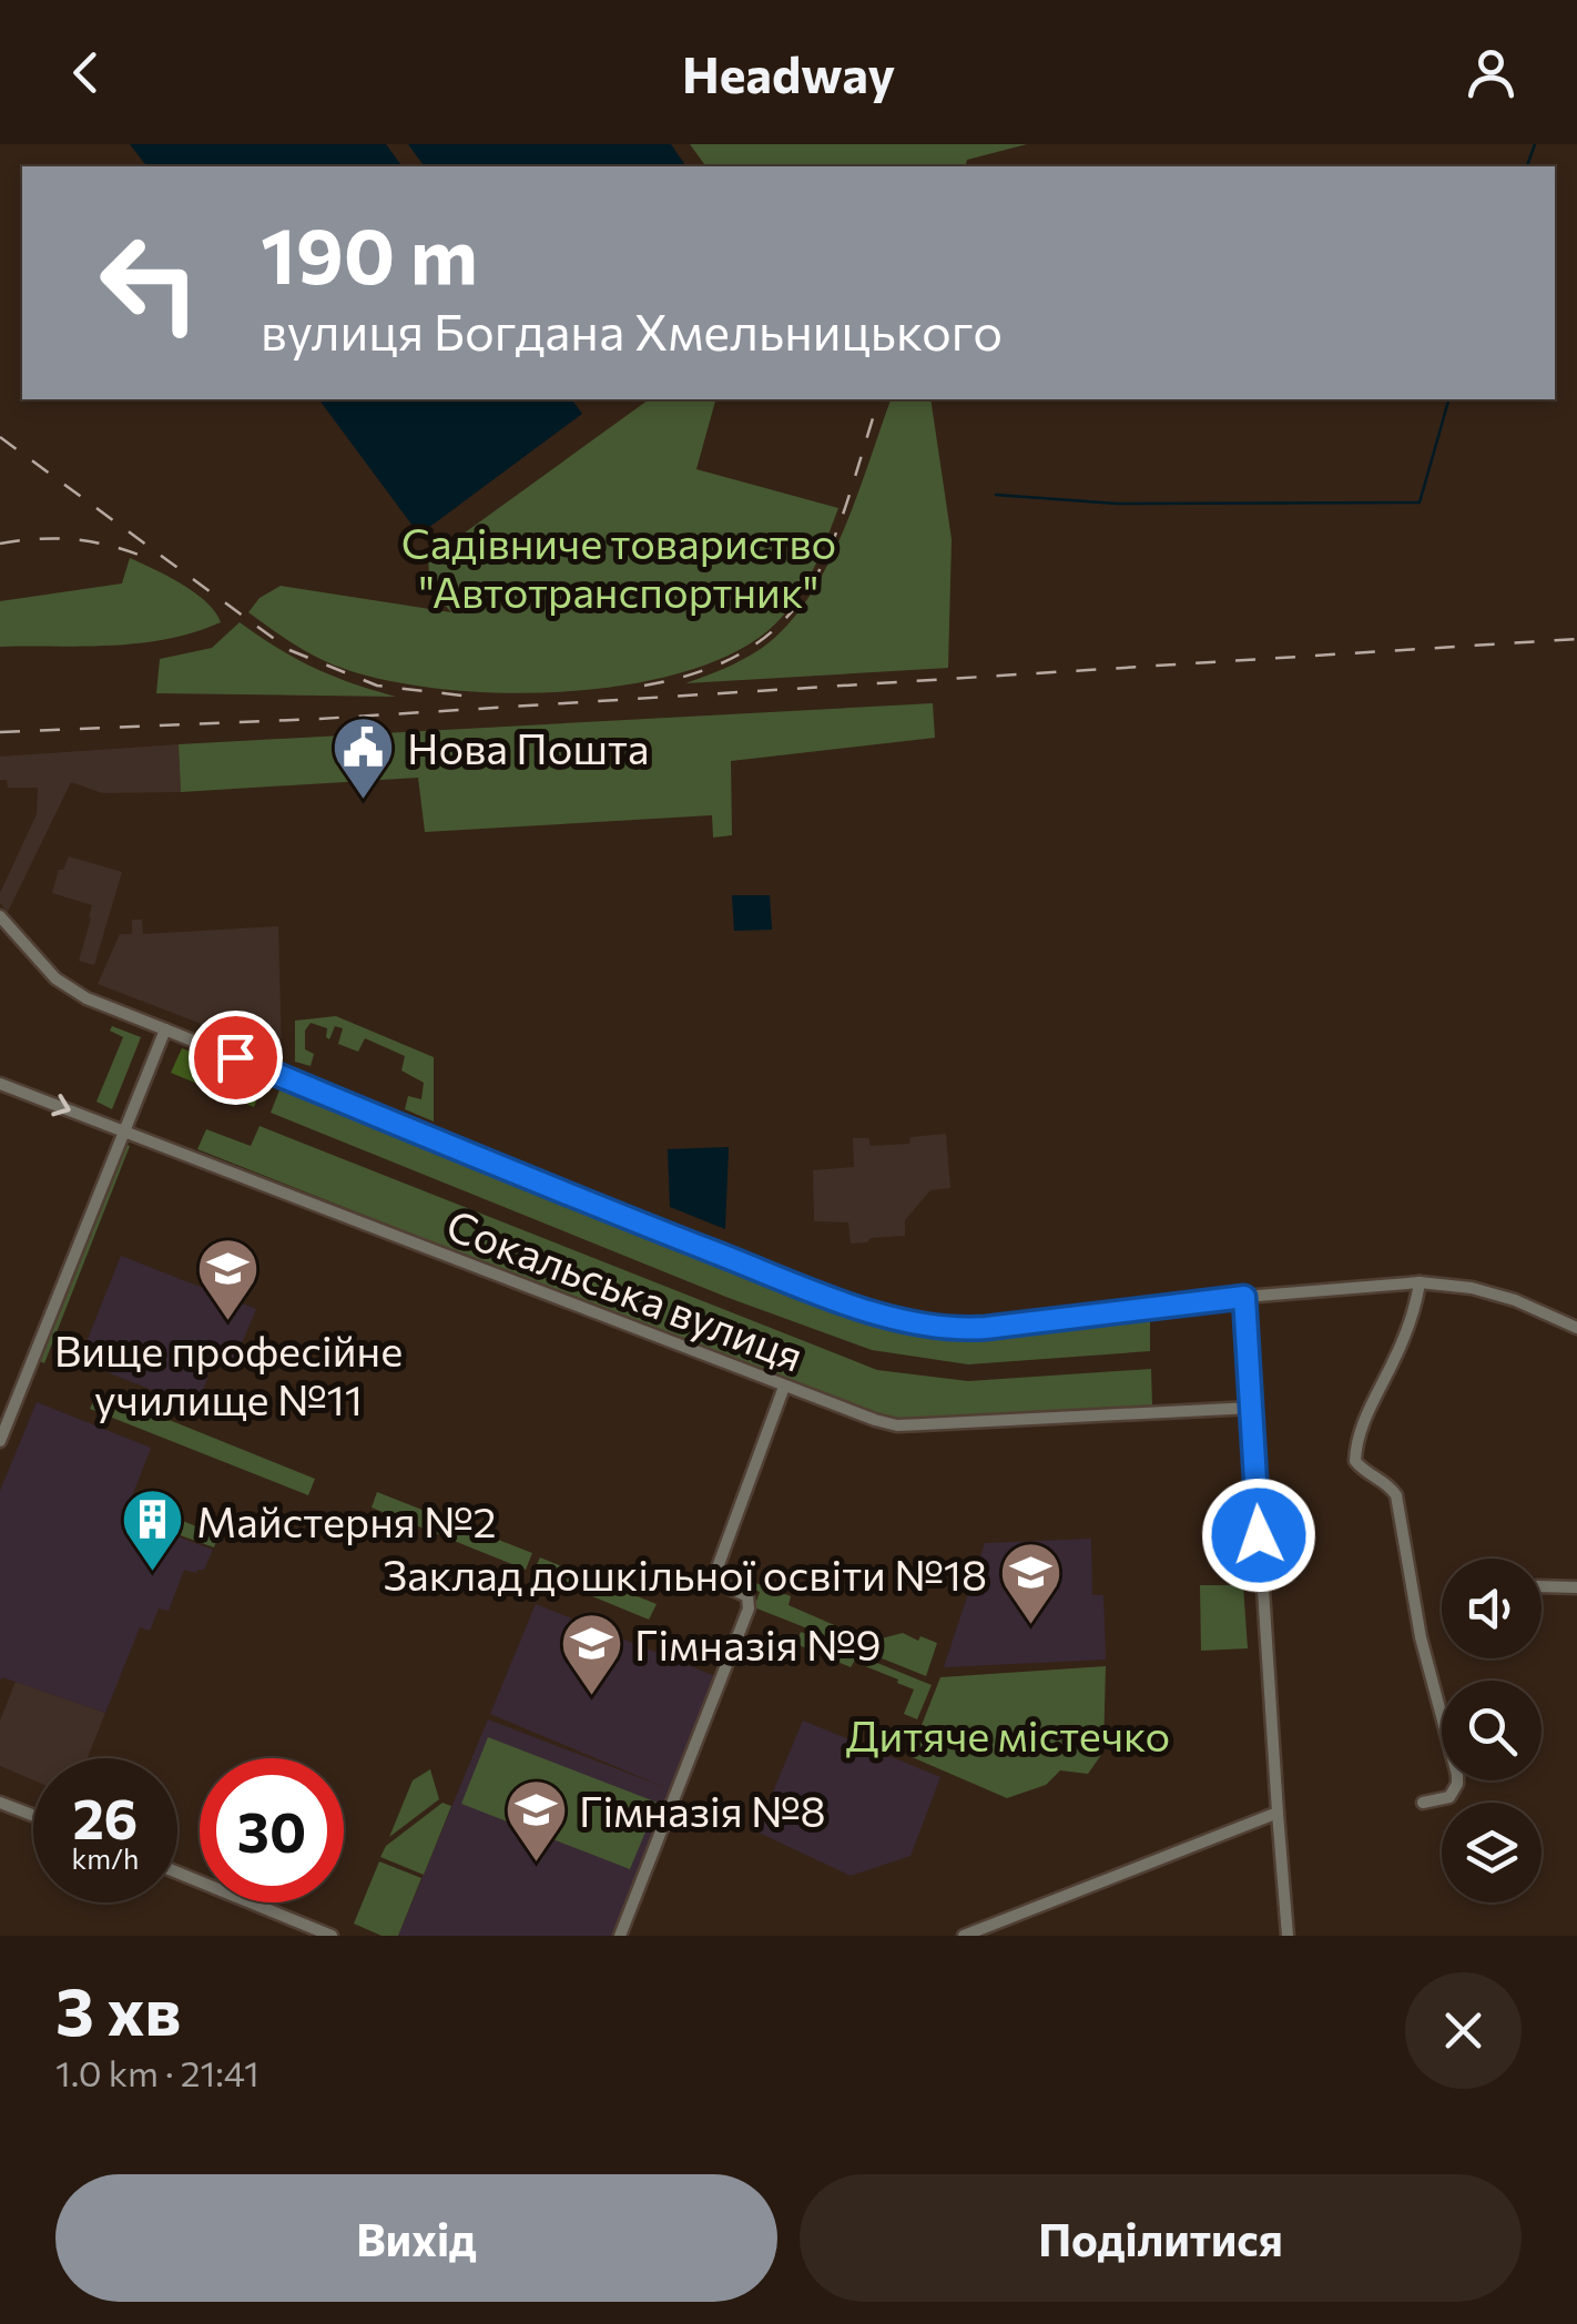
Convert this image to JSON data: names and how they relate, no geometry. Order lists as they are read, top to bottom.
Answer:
{
  "streets": {
    "street": ["Сокальська вулиця"]
  },
  "parks": ["Садівниче товариство \"Автотранспортник\"", "Дитяче містечко"],
  "places": {
    "public building": ["Нова Пошта"],
    "school or university": [
      "Вище професійне училище №11",
      "Заклад дошкільної освіти №18",
      "Гімназія №9",
      "Гімназія №8"
    ],
    "building": ["Майстерня №2"]
  },
  "page": {
    "header": "Headway",
    "turn": ["190 m", "вулиця Богдана Хмельницького"],
    "speed": "26 km/h",
    "limit": "30",
    "heading": ["3 хв", "1.0 km · 21:41"],
    "buttons": ["Вихід", "Поділитися"]
  }
}
